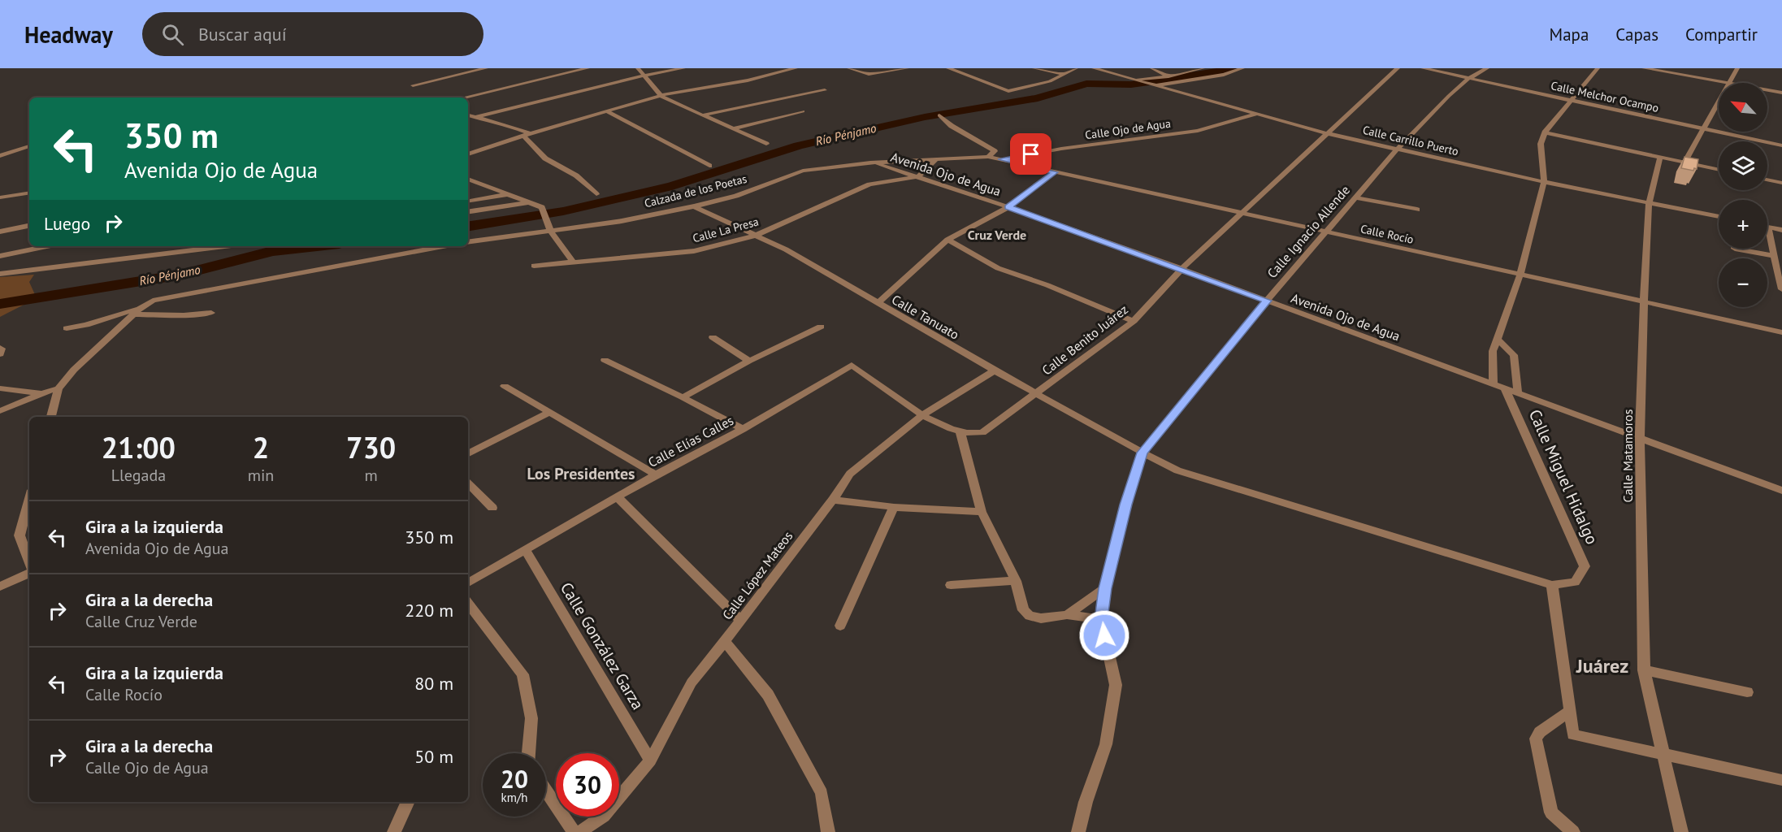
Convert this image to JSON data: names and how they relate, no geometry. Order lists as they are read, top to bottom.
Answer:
{
  "streets": {
    "street": [
      "Calle Melchor Ocampo",
      "Calle Ojo de Agua",
      "Calle Carrillo Puerto",
      "Avenida Ojo de Agua",
      "Calzada de los Poetas",
      "Calle La Presa",
      "Calle Ignacio Allende",
      "Calle Rocío",
      "Calle Tanuato",
      "Calle Benito Juárez",
      "Calle Elías Calles",
      "Calle Matamoros",
      "Calle Miguel Hidalgo",
      "Calle López Mateos",
      "Calle González Garza"
    ]
  },
  "crossings": [
    ["Calle Melchor Ocampo", "Calle Ignacio Allende"],
    ["Calle Ojo de Agua", "Calle Carrillo Puerto"],
    ["Calle Ojo de Agua", "Calle Rocío"],
    ["Calle Carrillo Puerto", "Calle Ignacio Allende"],
    ["Calle Carrillo Puerto", "Calle Benito Juárez"],
    ["Calle Carrillo Puerto", "Calle Matamoros"],
    ["Avenida Ojo de Agua", "Calzada de los Poetas"],
    ["Avenida Ojo de Agua", "Calle La Presa"],
    ["Avenida Ojo de Agua", "Calle Ignacio Allende"],
    ["Avenida Ojo de Agua", "Calle Benito Juárez"],
    ["Avenida Ojo de Agua", "Calle Matamoros"],
    ["Avenida Ojo de Agua", "Calle Miguel Hidalgo"],
    ["Calzada de los Poetas", "Calle Rocío"],
    ["Calzada de los Poetas", "Calle Tanuato"],
    ["Calle La Presa", "Calle Tanuato"],
    ["Calle Ignacio Allende", "Calle Rocío"],
    ["Calle Ignacio Allende", "Calle Tanuato"],
    ["Calle Rocío", "Calle Benito Juárez"],
    ["Calle Rocío", "Calle Matamoros"],
    ["Calle Tanuato", "Calle Benito Juárez"],
    ["Calle Tanuato", "Calle Miguel Hidalgo"],
    ["Calle Tanuato", "Calle López Mateos"],
    ["Calle Elías Calles", "Calle López Mateos"],
    ["Calle Elías Calles", "Calle González Garza"],
    ["Calle López Mateos", "Calle González Garza"]
  ],
  "districts": ["Cruz Verde", "Los Presidentes", "Juárez"],
  "water": ["Río Pénjamo"],
  "north": "top left",
  "page": {
    "header": "Headway",
    "search": "Buscar aquí",
    "nav": ["Mapa", "Capas", "Compartir"],
    "map_buttons": ["+", "−"],
    "turn": ["350 m", "Avenida Ojo de Agua"],
    "then": "Luego",
    "eta": [
      "21:00",
      "Llegada",
      "2",
      "min",
      "730",
      "m"
    ],
    "list": [
      {
        "name": "Gira a la izquierda",
        "note": "Avenida Ojo de Agua",
        "value": "350 m"
      },
      {
        "name": "Gira a la derecha",
        "note": "Calle Cruz Verde",
        "value": "220 m"
      },
      {
        "name": "Gira a la izquierda",
        "note": "Calle Rocío",
        "value": "80 m"
      },
      {
        "name": "Gira a la derecha",
        "note": "Calle Ojo de Agua",
        "value": "50 m"
      }
    ],
    "speed": "20 km/h",
    "limit": "30"
  }
}
